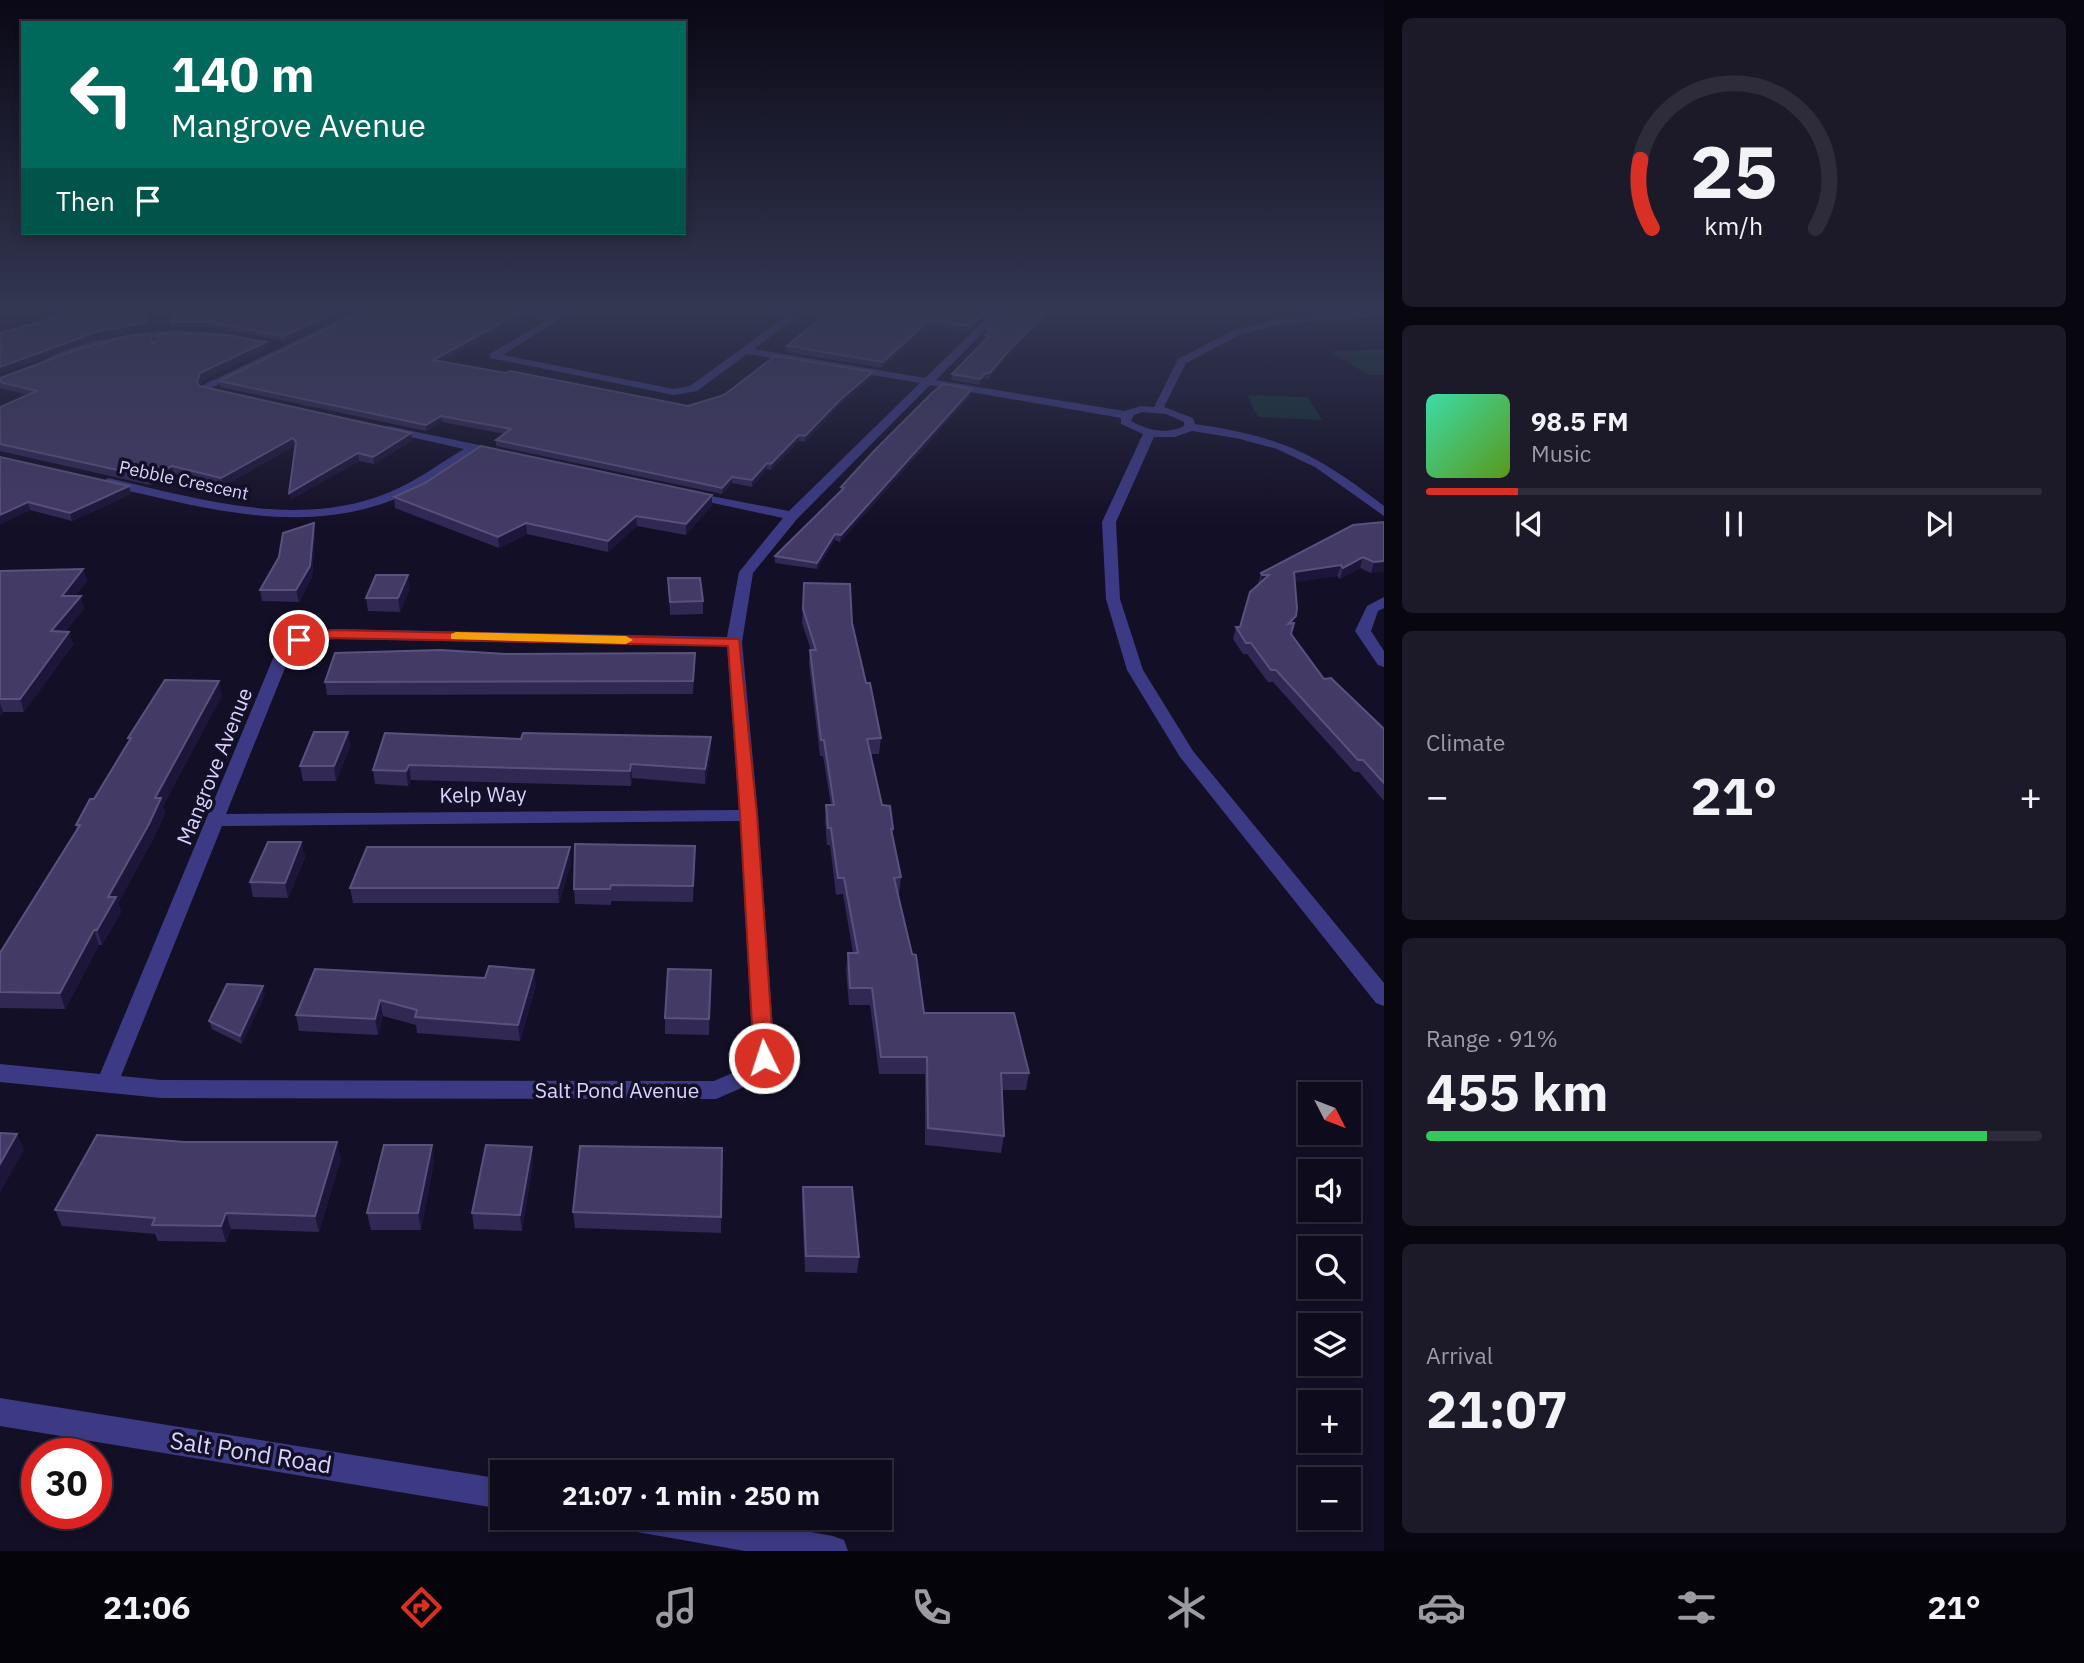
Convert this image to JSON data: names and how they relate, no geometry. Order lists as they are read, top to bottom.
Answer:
{
  "streets": {
    "street": [
      "Pebble Crescent",
      "Mangrove Avenue",
      "Kelp Way",
      "Salt Pond Avenue",
      "Salt Pond Road"
    ]
  },
  "crossings": [
    ["Mangrove Avenue", "Kelp Way"],
    ["Mangrove Avenue", "Salt Pond Avenue"],
    ["Kelp Way", "Salt Pond Avenue"]
  ],
  "north": "bottom right",
  "page": {
    "turn": ["140 m", "Mangrove Avenue"],
    "then": "Then",
    "song": ["98.5 FM", "Music"],
    "tile": [
      "Climate",
      ["Range · 91%", "455 km"],
      ["Arrival", "21:07"]
    ],
    "heat": ["−", "21°", "+"],
    "map_buttons": ["+", "−"],
    "limit": "30",
    "trip": "21:07 · 1 min · 250 m",
    "tabs": ["21:06", "21°"],
    "gauge": ["25", "km/h"]
  }
}
